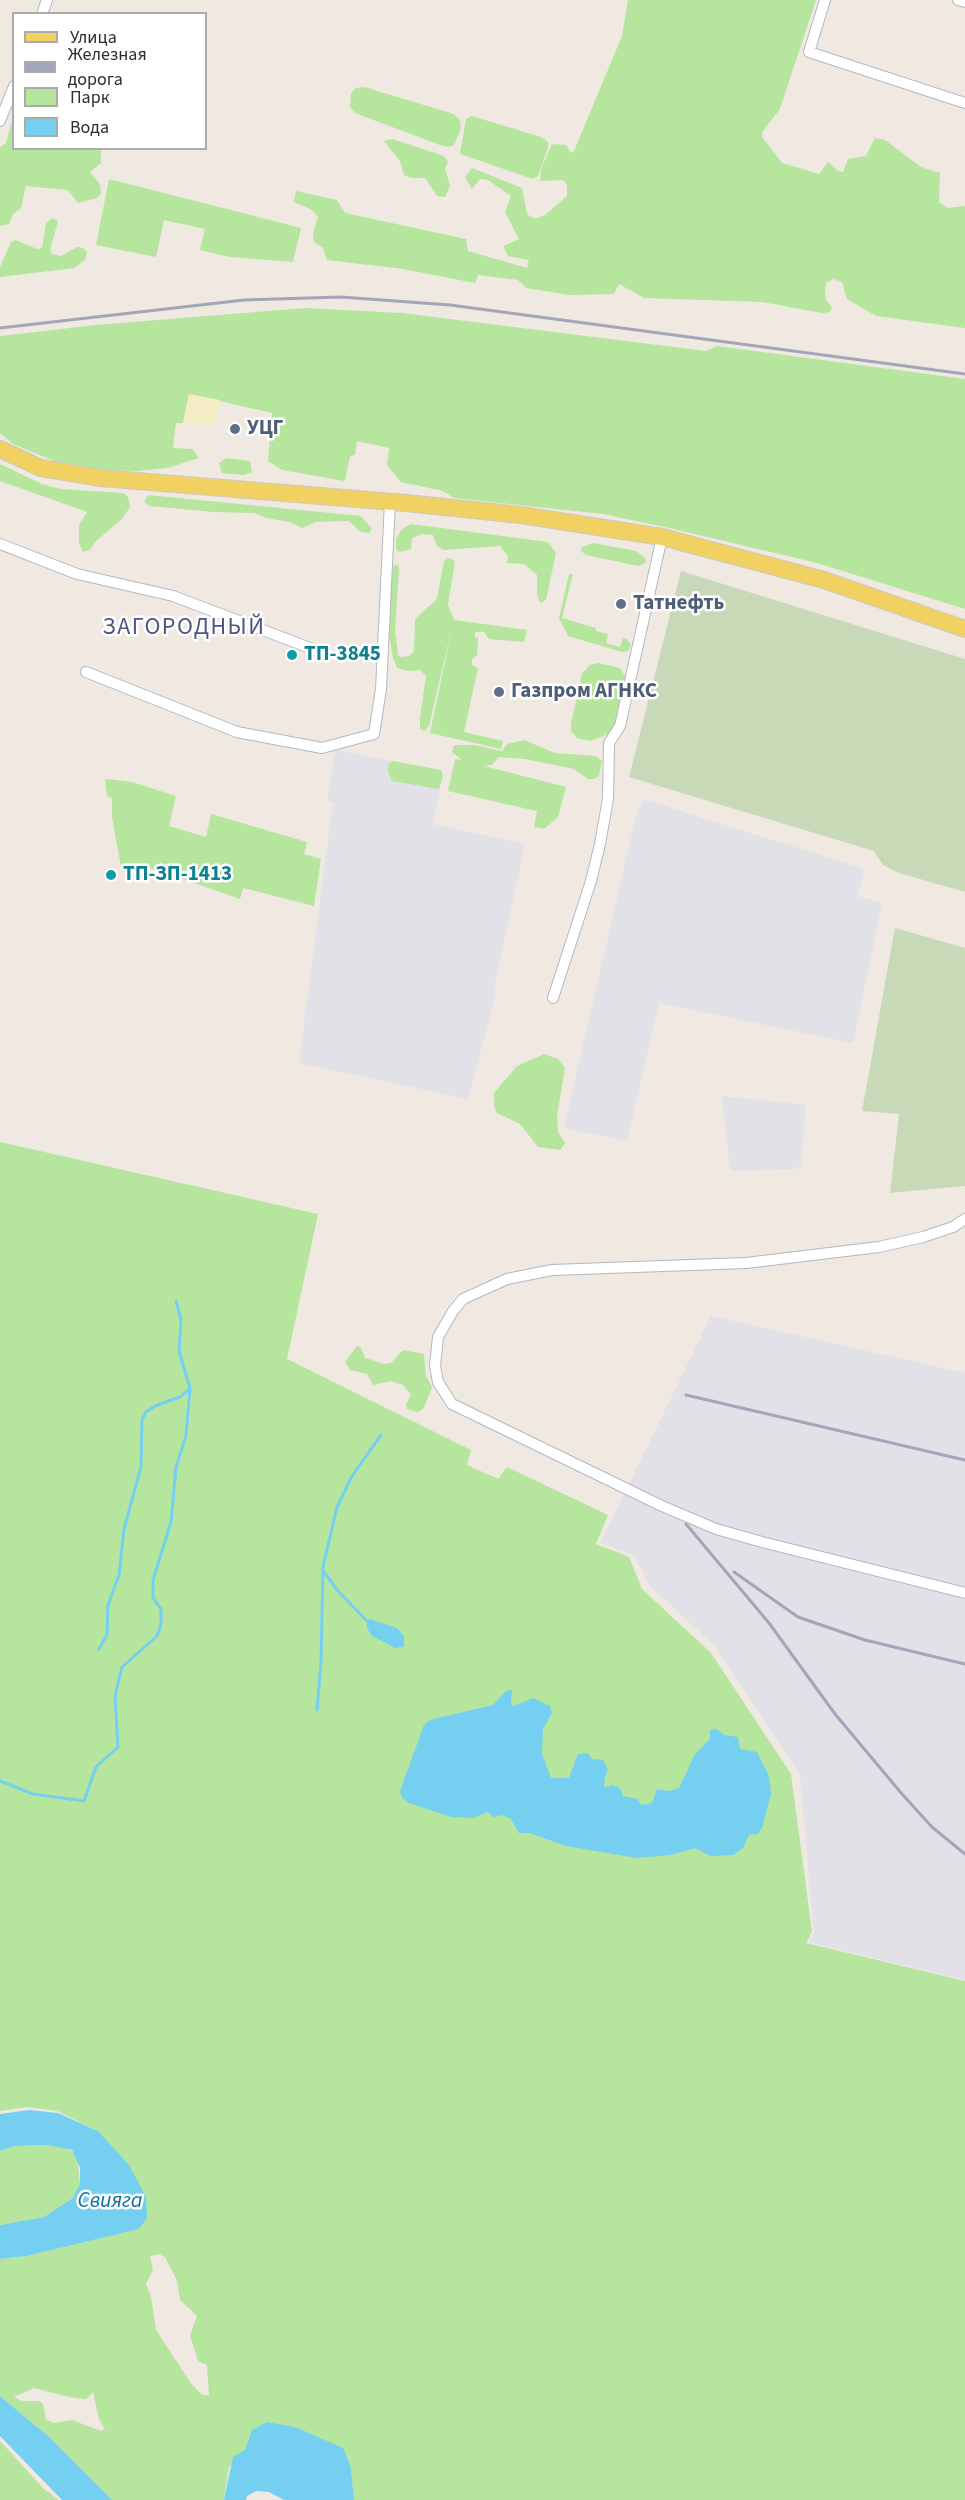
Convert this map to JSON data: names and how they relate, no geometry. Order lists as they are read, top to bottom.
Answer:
{
  "districts": ["ЗАГОРОДНЫЙ"],
  "water": ["Свияга"],
  "places": [
    "УЦГ",
    "Татнефть",
    "ТП-3845",
    "Газпром АГНКС",
    "ТП-ЗП-1413"
  ],
  "legend": [
    "Улица",
    "Железная дорога",
    "Парк",
    "Вода"
  ]
}
